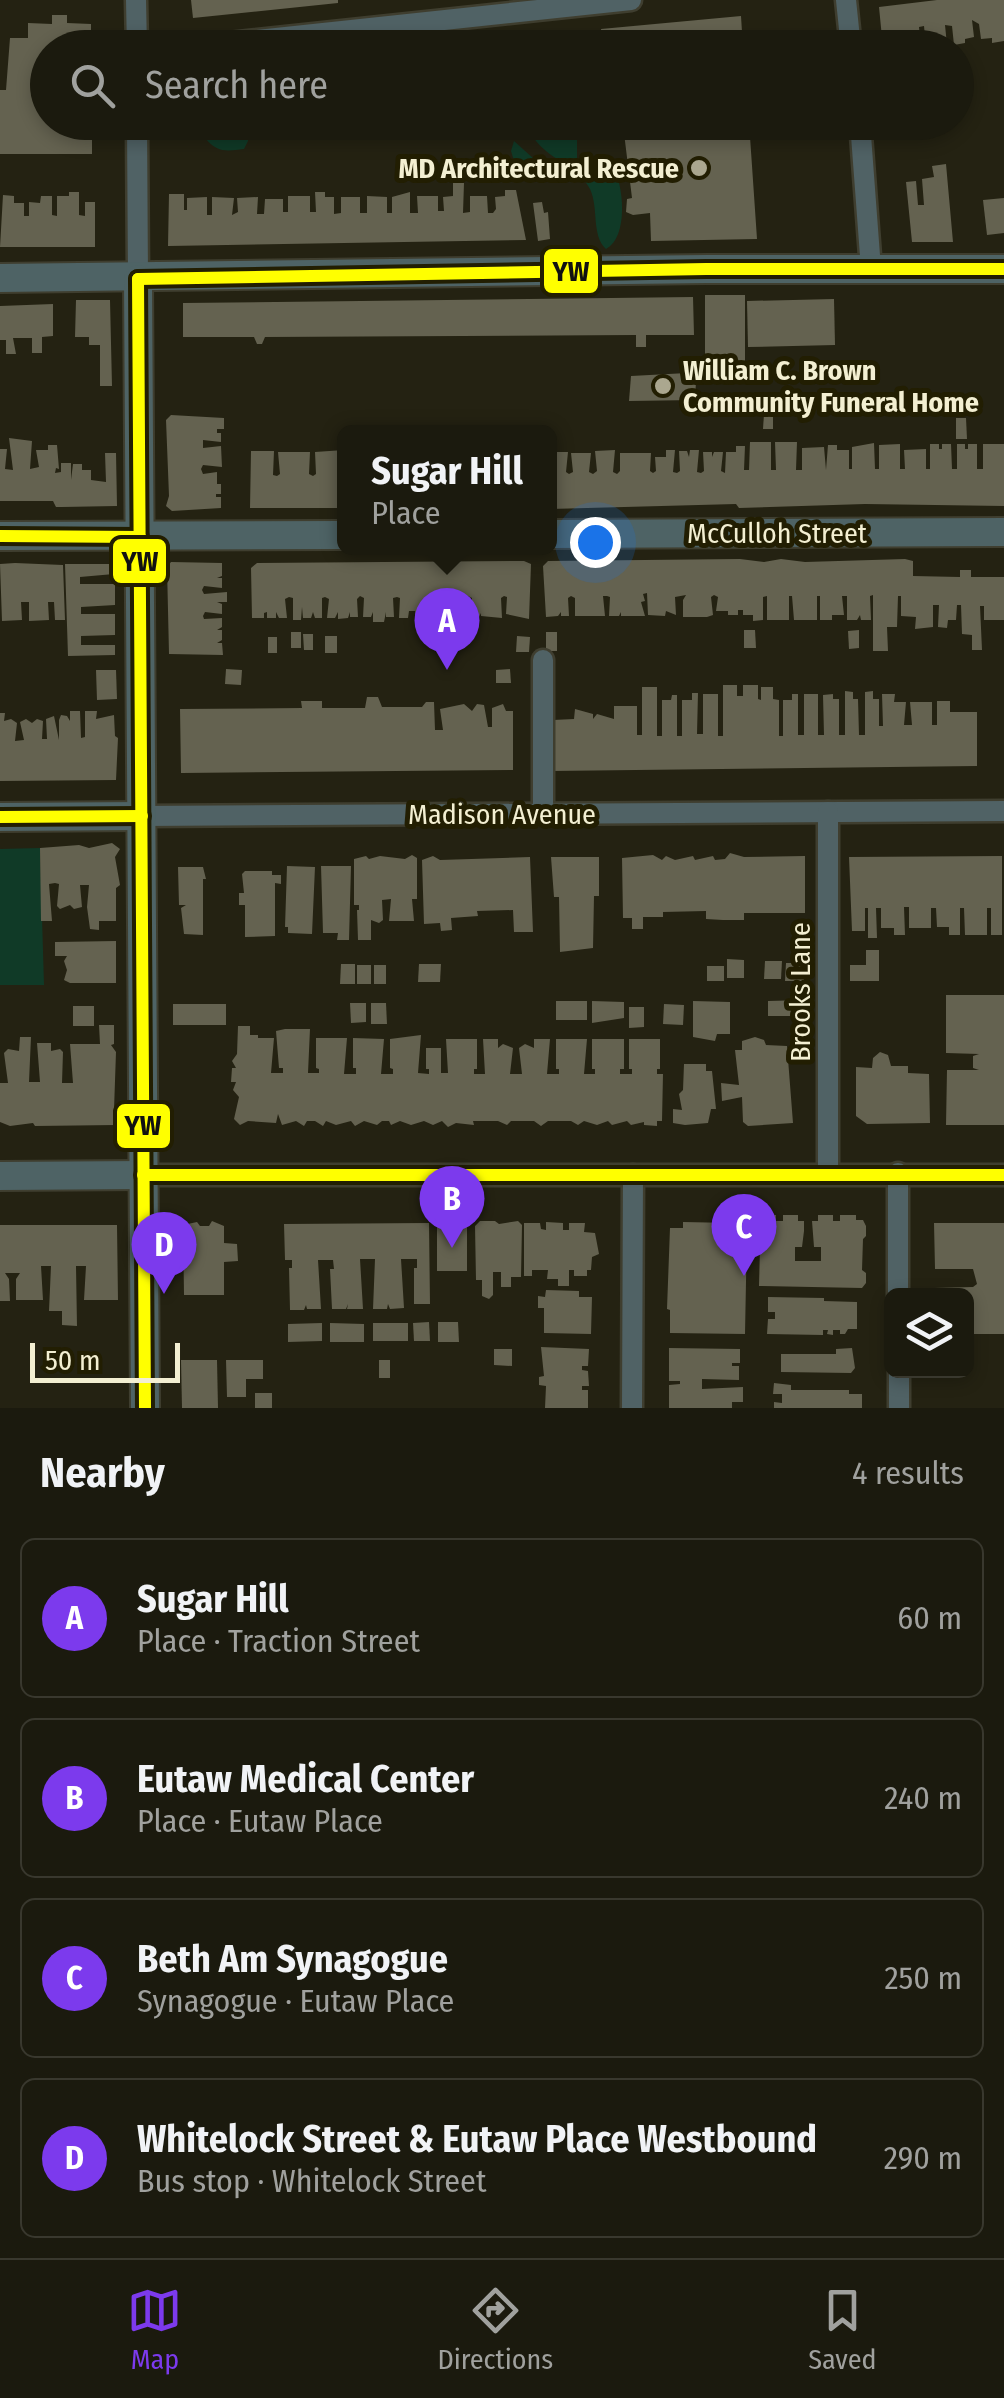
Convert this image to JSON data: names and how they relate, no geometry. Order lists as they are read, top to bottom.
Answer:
{
  "streets": {
    "main road": ["McCulloh Street", "Madison Avenue"],
    "street": ["Brooks Lane"]
  },
  "crossings": [
    ["Madison Avenue", "Brooks Lane"]
  ],
  "places": ["MD Architectural Rescue", "William C. Brown Community Funeral Home"],
  "lines": ["transit line YW"],
  "scale_bar": "50 m",
  "page": {
    "search": "Search here",
    "popup": ["Sugar Hill", "Place"],
    "pins": [
      "A",
      "B",
      "C",
      "D"
    ],
    "scale": "50 m",
    "heading": ["Nearby", "4 results"],
    "list": [
      {
        "mark": "A",
        "name": "Sugar Hill",
        "note": "Place · Traction Street",
        "value": "60 m"
      },
      {
        "mark": "B",
        "name": "Eutaw Medical Center",
        "note": "Place · Eutaw Place",
        "value": "240 m"
      },
      {
        "mark": "C",
        "name": "Beth Am Synagogue",
        "note": "Synagogue · Eutaw Place",
        "value": "250 m"
      },
      {
        "mark": "D",
        "name": "Whitelock Street & Eutaw Place Westbound",
        "note": "Bus stop · Whitelock Street",
        "value": "290 m"
      }
    ],
    "nav": ["Map", "Directions", "Saved"]
  }
}
